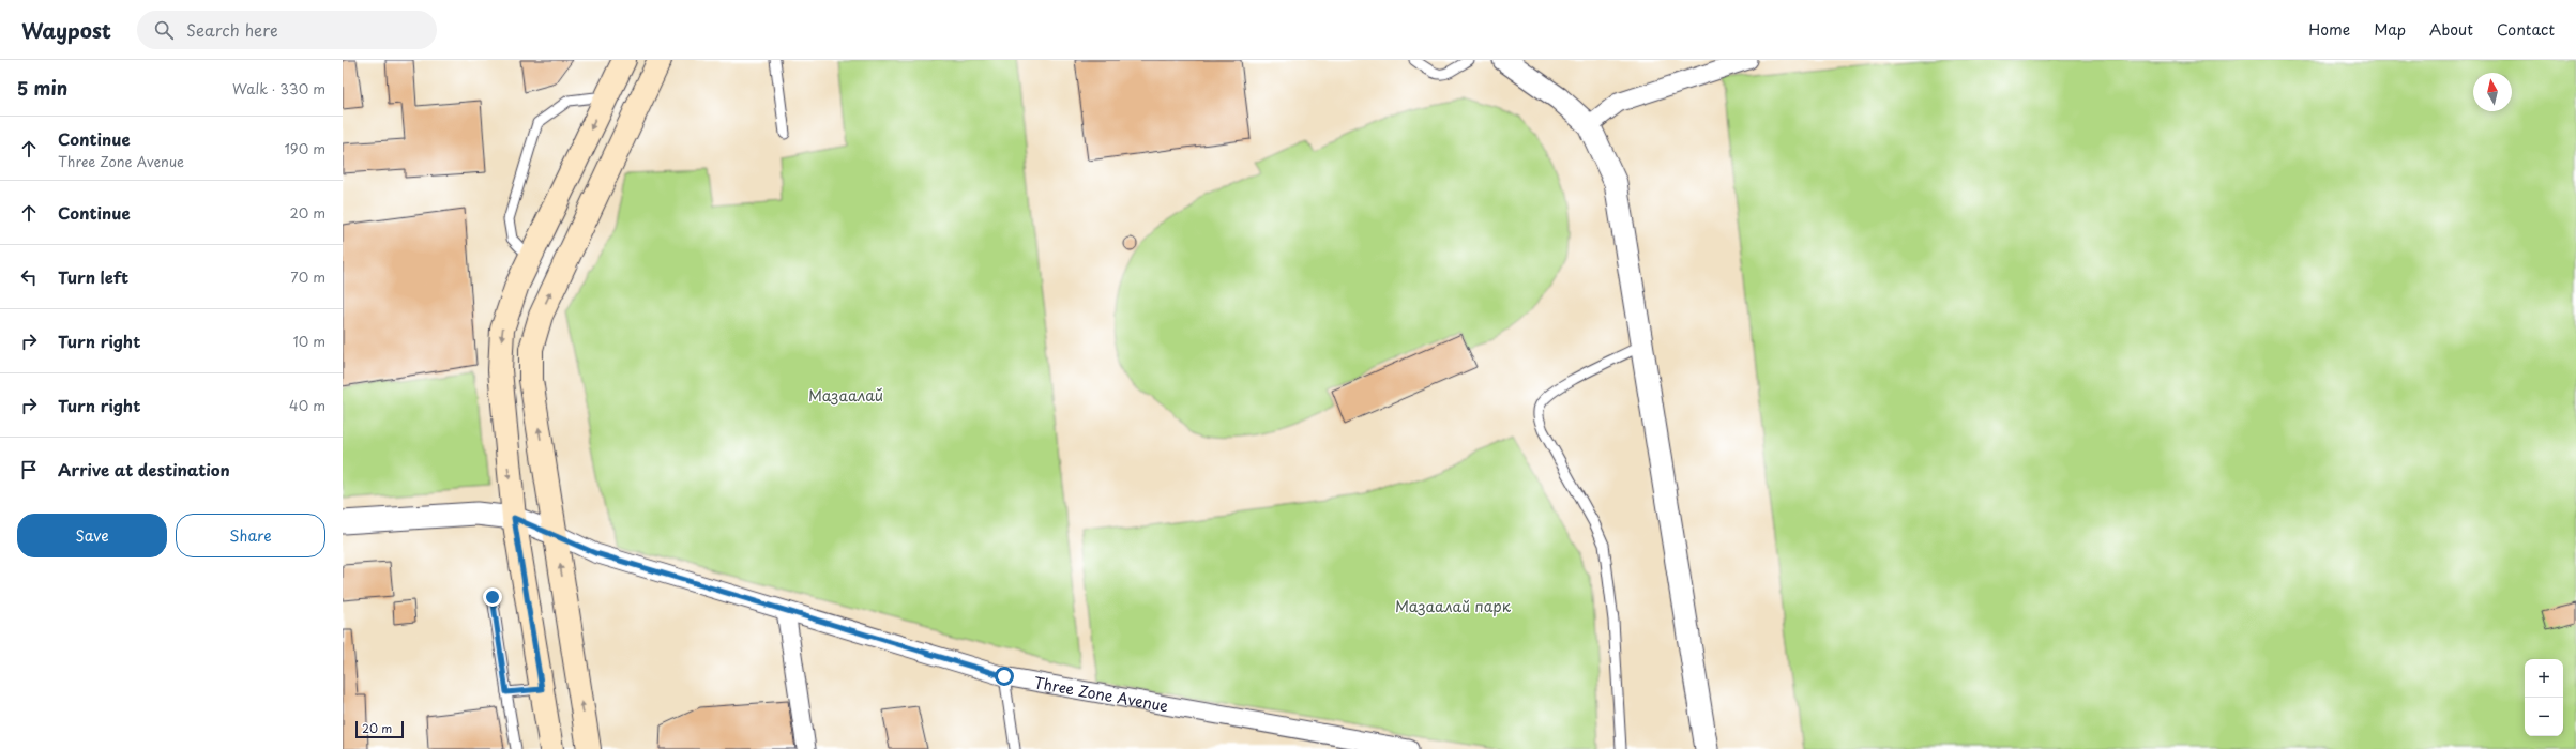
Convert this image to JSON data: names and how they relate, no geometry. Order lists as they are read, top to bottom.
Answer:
{
  "streets": {
    "street": ["Three Zone Avenue"]
  },
  "parks": ["Мазаалай", "Мазаалай парк"],
  "scale_bar": "20 m",
  "north": "top",
  "page": {
    "header": "Waypost",
    "search": "Search here",
    "nav": [
      "Home",
      "Map",
      "About",
      "Contact"
    ],
    "heading": ["5 min", "Walk · 330 m"],
    "list": [
      ["Continue", "Three Zone Avenue", "190 m"],
      ["Continue", "20 m"],
      ["Turn left", "70 m"],
      ["Turn right", "10 m"],
      ["Turn right", "40 m"],
      "Arrive at destination"
    ],
    "buttons": ["Save", "Share"],
    "map_buttons": ["+", "−"],
    "scale": "20 m"
  }
}
